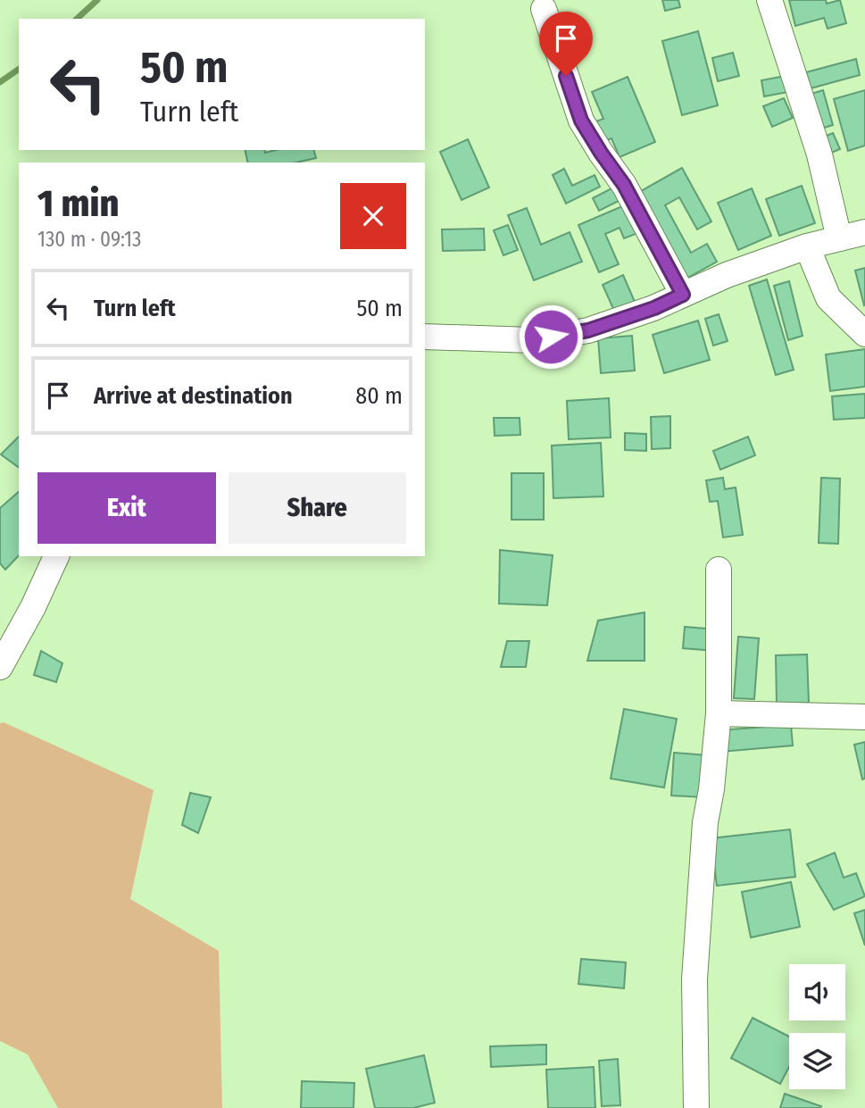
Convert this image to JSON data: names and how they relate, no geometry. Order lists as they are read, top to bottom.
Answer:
{
  "page": {
    "turn": ["50 m", "Turn left"],
    "heading": ["1 min", "130 m · 09:13"],
    "list": [
      {
        "name": "Turn left",
        "value": "50 m"
      },
      {
        "name": "Arrive at destination",
        "value": "80 m"
      }
    ],
    "buttons": ["Exit", "Share"]
  }
}
